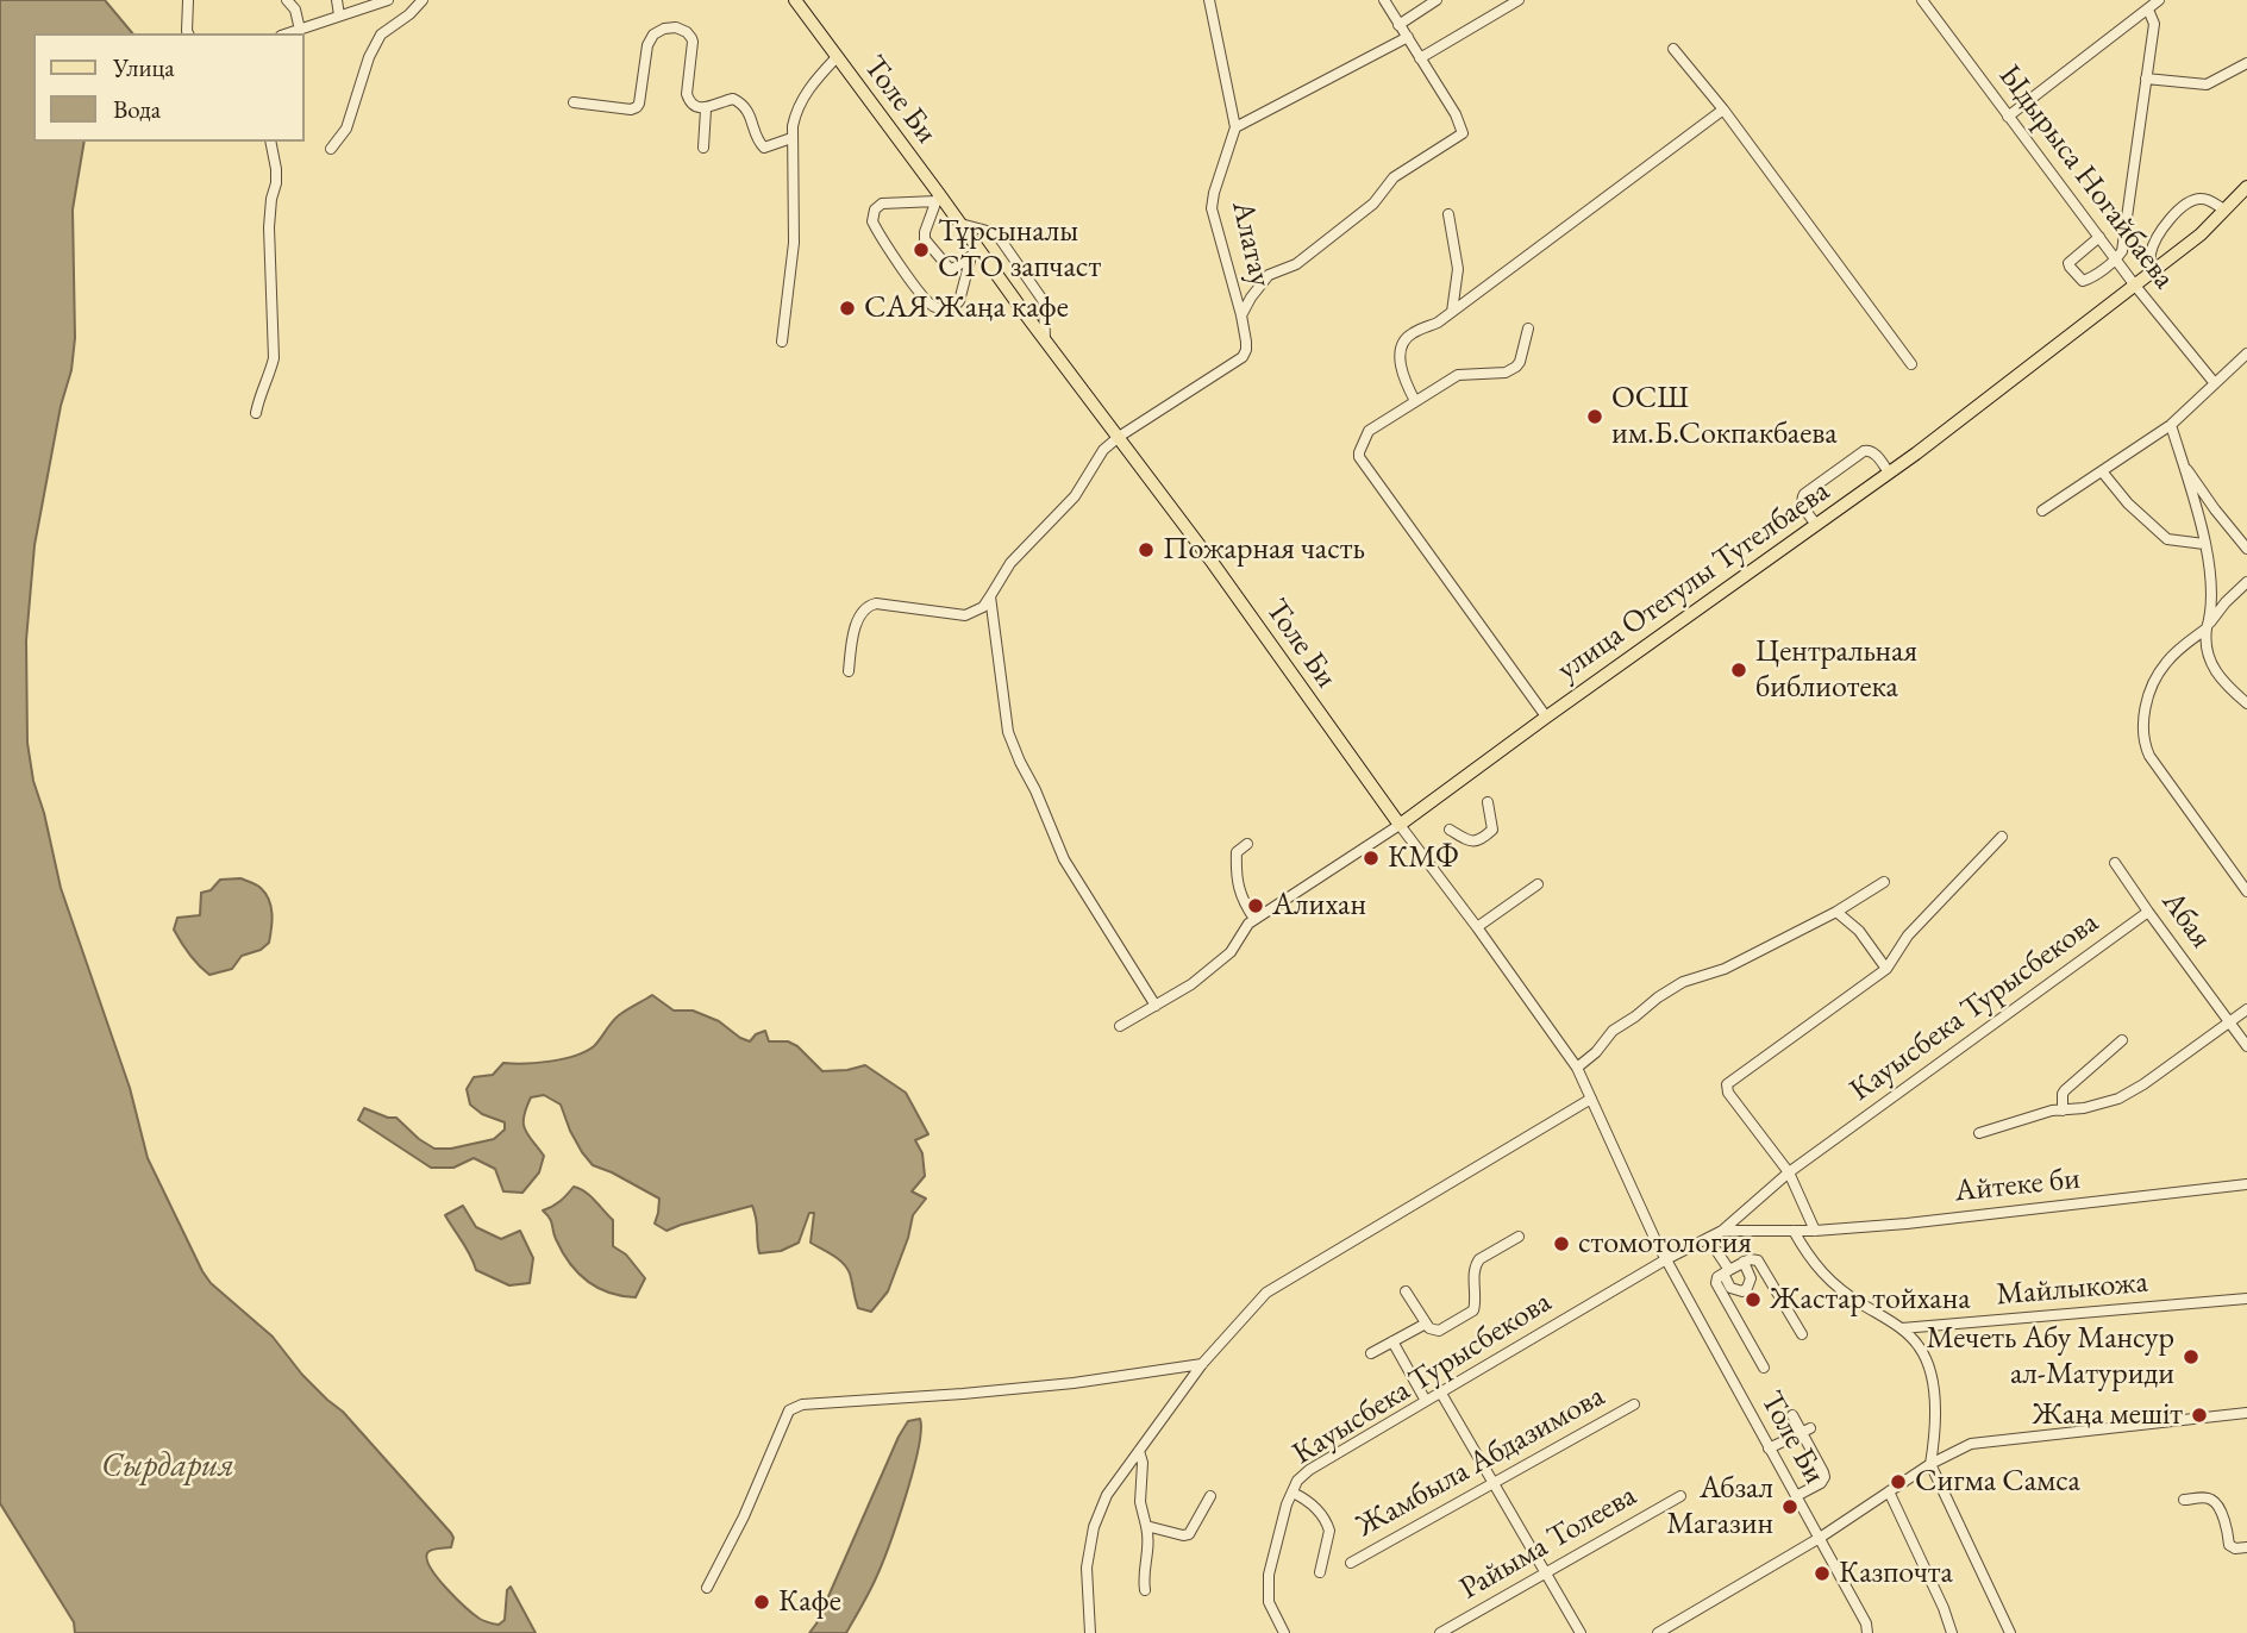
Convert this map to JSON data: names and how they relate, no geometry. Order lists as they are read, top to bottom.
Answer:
{
  "streets": {
    "main road": ["Толе Би", "улица Отегулы Тугелбаева"],
    "street": [
      "Ыдырыса Ногайбаева",
      "Алатау",
      "Абая",
      "Кауысбека Турысбекова",
      "Айтеке би",
      "Майлыкожа",
      "Жамбыла Абдазимова",
      "Райыма Толеева"
    ]
  },
  "crossings": [
    ["Толе Би", "Алатау"],
    ["Толе Би", "улица Отегулы Тугелбаева"],
    ["Толе Би", "Кауысбека Турысбекова"],
    ["Ыдырыса Ногайбаева", "улица Отегулы Тугелбаева"],
    ["Абая", "Кауысбека Турысбекова"],
    ["Кауысбека Турысбекова", "Айтеке би"]
  ],
  "water": ["Сырдария"],
  "places": [
    "Тұрсыналы СТО запчаст",
    "САЯ Жаңа кафе",
    "ОСШ им.Б.Сокпакбаева",
    "Пожарная часть",
    "Центральная библиотека",
    "КМФ",
    "Алихан",
    "стомотология",
    "Жастар тойхана",
    "Мечеть Абу Мансур ал-Матуриди",
    "Жаңа мешіт",
    "Сигма Самса",
    "Абзал Магазин",
    "Казпочта",
    "Кафе"
  ],
  "legend": ["Улица", "Вода"]
}
